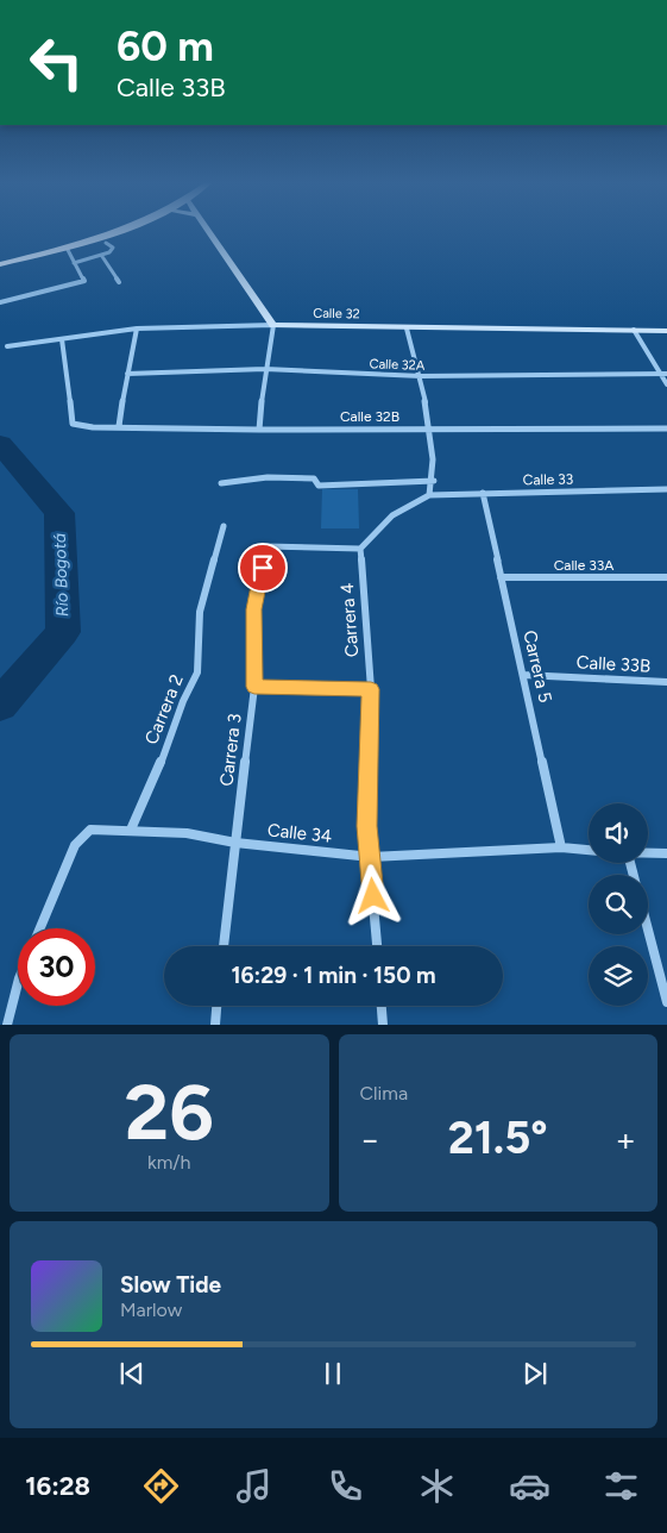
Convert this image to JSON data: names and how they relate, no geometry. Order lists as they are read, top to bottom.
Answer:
{
  "streets": {
    "street": [
      "Calle 32",
      "Calle 32A",
      "Calle 32B",
      "Calle 33",
      "Calle 33A",
      "Carrera 4",
      "Calle 33B",
      "Carrera 5",
      "Carrera 2",
      "Carrera 3",
      "Calle 34"
    ]
  },
  "crossings": [
    ["Calle 32", "Calle 32B"],
    ["Calle 33", "Carrera 5"],
    ["Calle 33A", "Carrera 5"],
    ["Carrera 4", "Carrera 3"],
    ["Carrera 4", "Calle 34"],
    ["Calle 33B", "Carrera 5"],
    ["Carrera 5", "Calle 34"],
    ["Carrera 2", "Calle 34"],
    ["Carrera 3", "Calle 34"]
  ],
  "water": ["Río Bogotá"],
  "page": {
    "turn": ["60 m", "Calle 33B"],
    "limit": "30",
    "trip": "16:29 · 1 min · 150 m",
    "tile": [
      ["26", "km/h"],
      "Clima"
    ],
    "heat": ["−", "21.5°", "+"],
    "song": ["Slow Tide", "Marlow"],
    "tabs": "16:28"
  }
}
